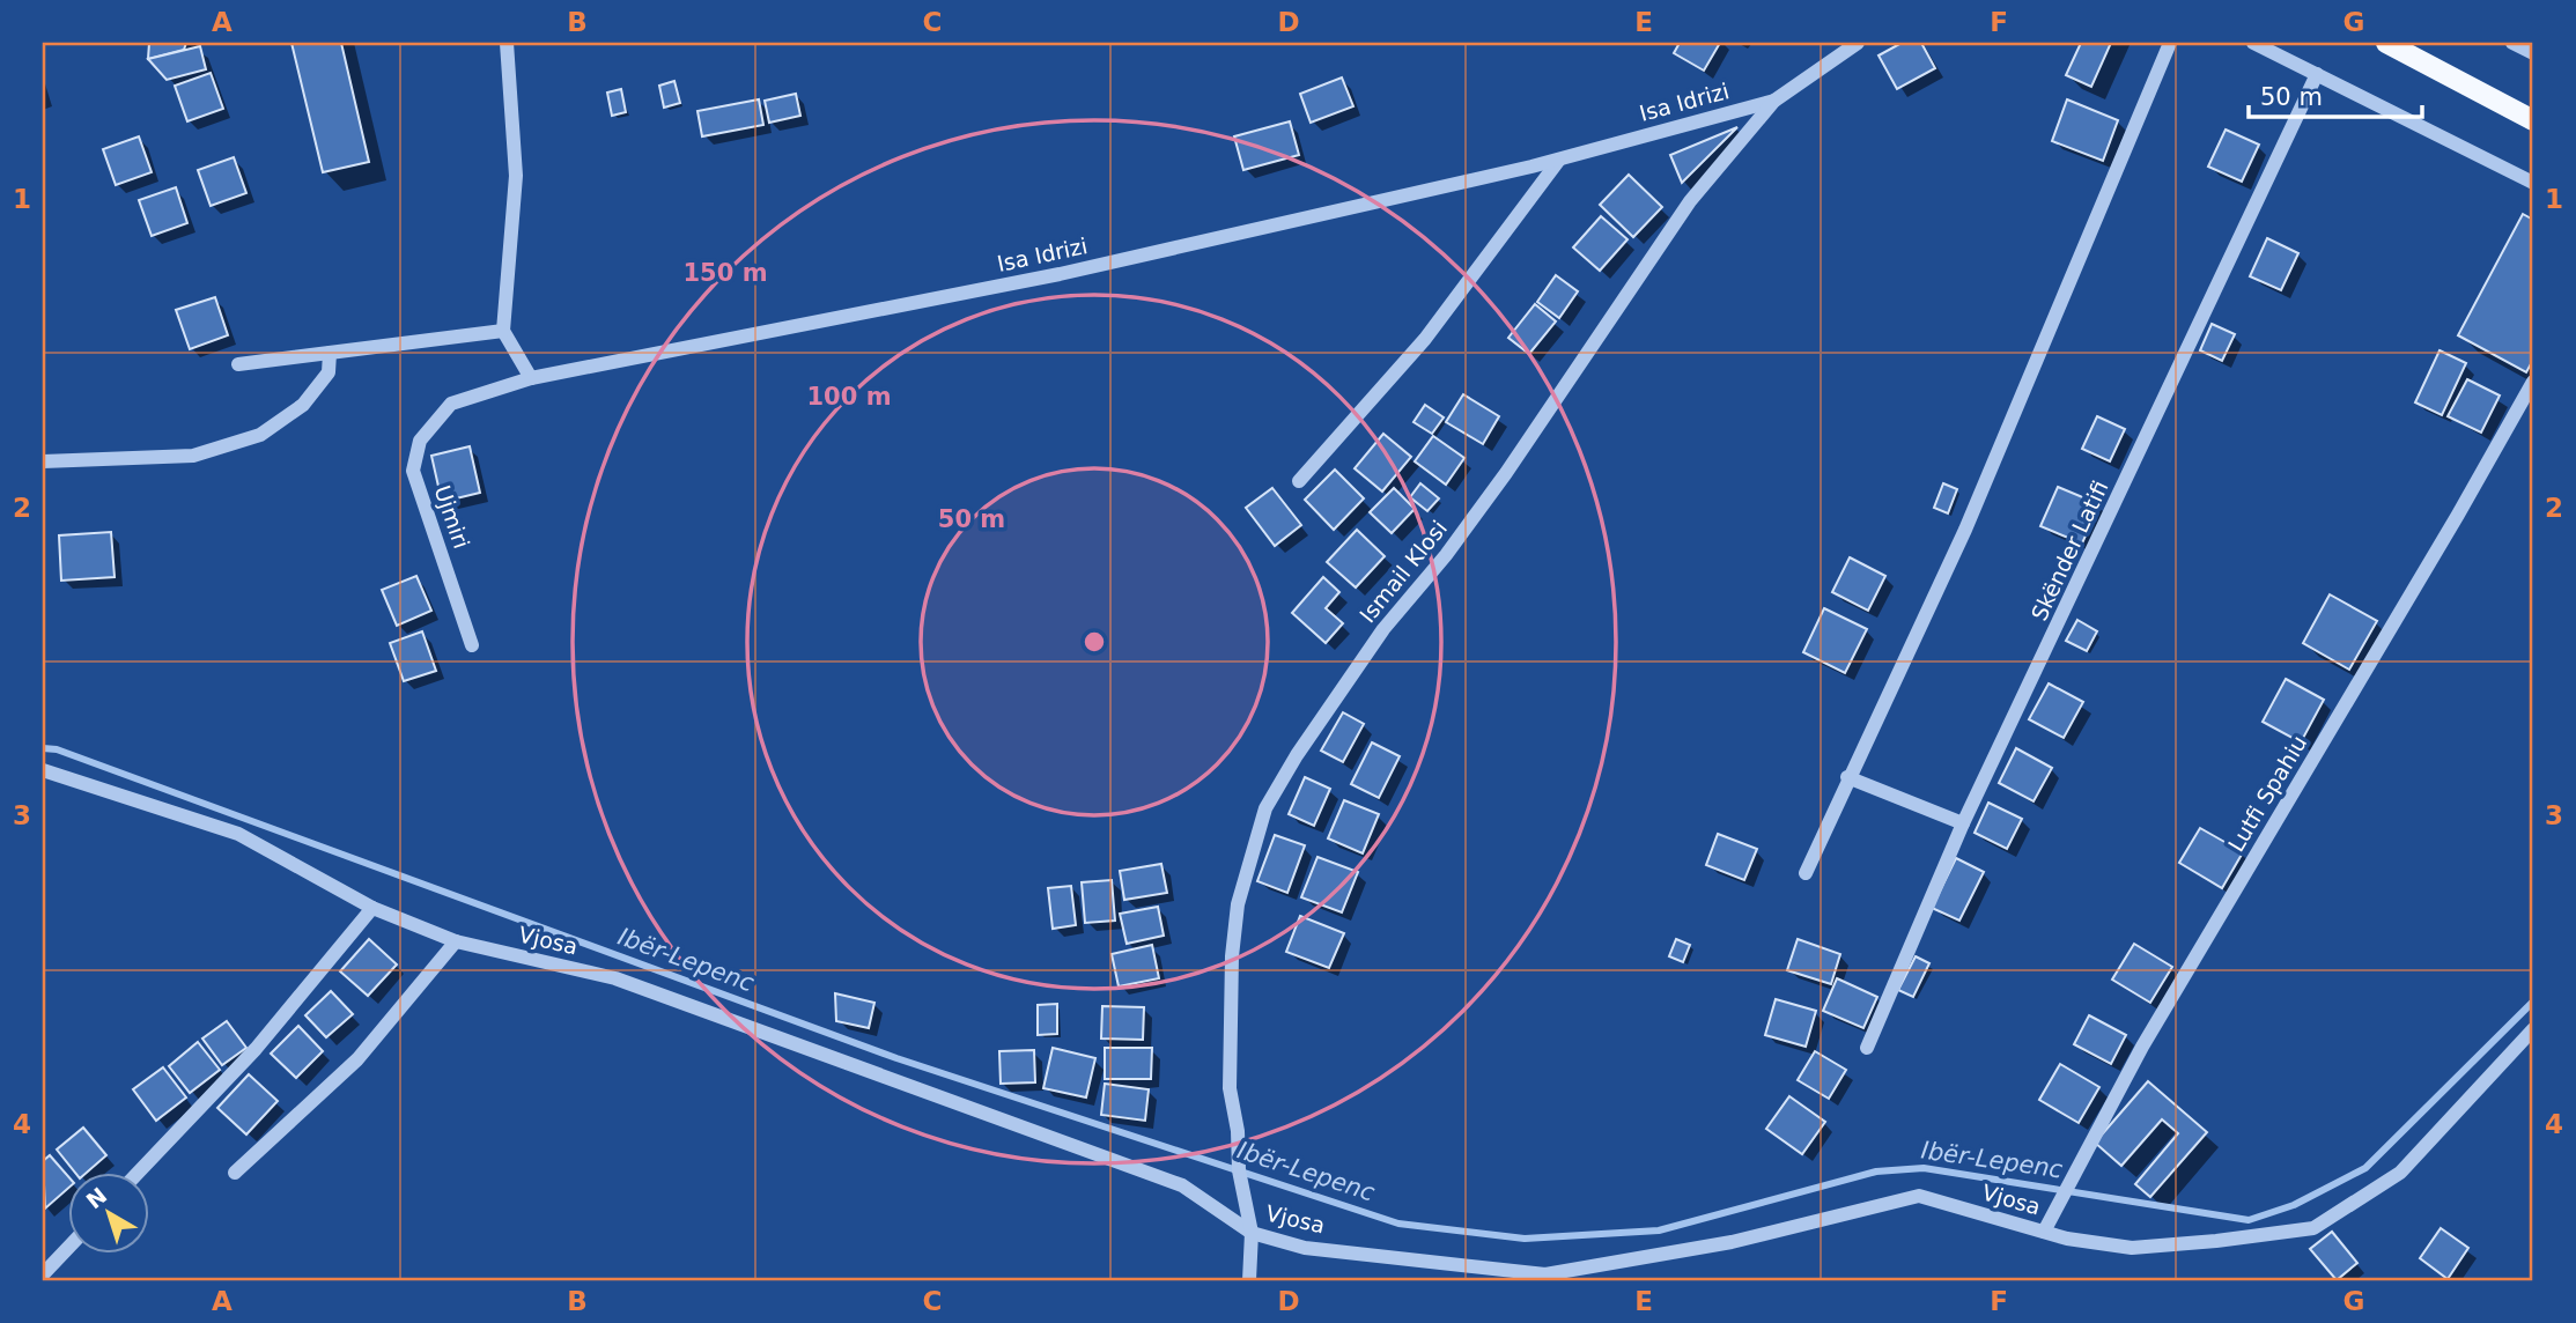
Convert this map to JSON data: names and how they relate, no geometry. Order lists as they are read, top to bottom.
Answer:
{
  "streets": {
    "street": [
      "Isa Idrizi",
      "Ujmiri",
      "Skënder Latifi",
      "Ismail Klosi",
      "Lutfi Spahiu",
      "Vjosa"
    ]
  },
  "crossings": [
    ["Isa Idrizi", "Ujmiri"],
    ["Isa Idrizi", "Ismail Klosi"],
    ["Ismail Klosi", "Vjosa"],
    ["Lutfi Spahiu", "Vjosa"]
  ],
  "water": ["Ibër-Lepenc"],
  "scale_bar": "50 m",
  "north": "top left",
  "grid": {
    "columns": [
      "A",
      "B",
      "C",
      "D",
      "E",
      "F",
      "G"
    ],
    "rows": [
      "1",
      "2",
      "3",
      "4"
    ]
  },
  "rings": ["150 m", "100 m", "50 m"]
}
